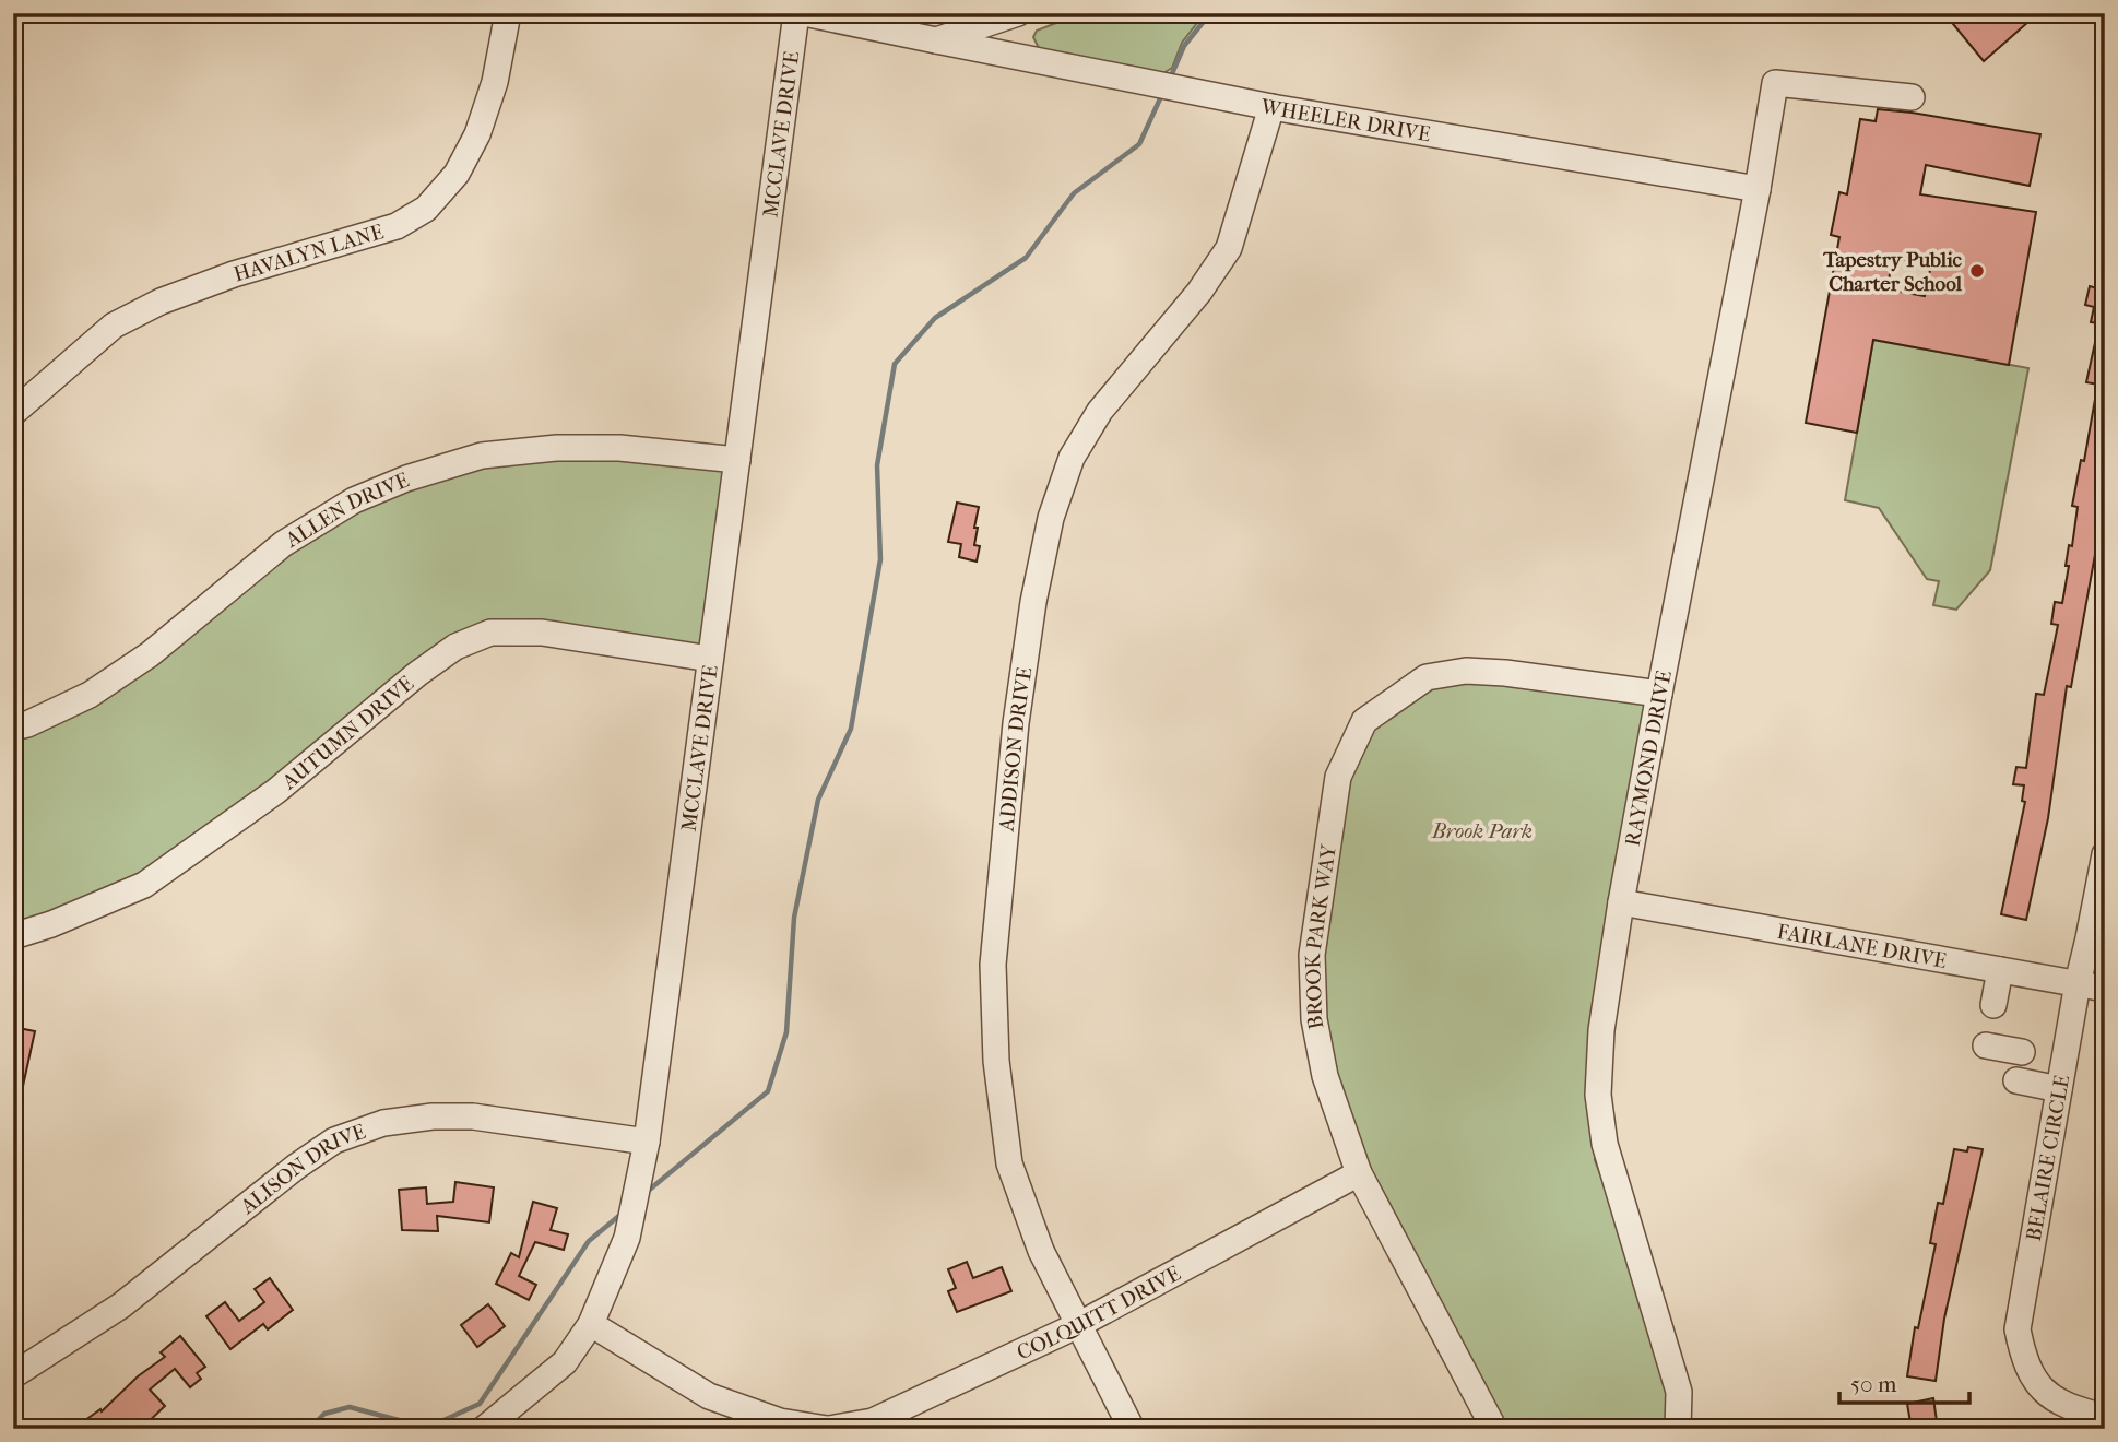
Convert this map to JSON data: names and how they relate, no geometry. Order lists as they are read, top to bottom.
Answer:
{
  "streets": {
    "street": [
      "WHEELER DRIVE",
      "MCCLAVE DRIVE",
      "HAVALYN LANE",
      "ALLEN DRIVE",
      "AUTUMN DRIVE",
      "ADDISON DRIVE",
      "RAYMOND DRIVE",
      "BROOK PARK WAY",
      "FAIRLANE DRIVE",
      "BELAIRE CIRCLE",
      "ALISON DRIVE",
      "COLQUITT DRIVE"
    ]
  },
  "crossings": [
    ["WHEELER DRIVE", "ADDISON DRIVE"],
    ["WHEELER DRIVE", "RAYMOND DRIVE"],
    ["MCCLAVE DRIVE", "ALLEN DRIVE"],
    ["MCCLAVE DRIVE", "AUTUMN DRIVE"],
    ["MCCLAVE DRIVE", "ALISON DRIVE"],
    ["MCCLAVE DRIVE", "COLQUITT DRIVE"],
    ["ADDISON DRIVE", "COLQUITT DRIVE"],
    ["RAYMOND DRIVE", "BROOK PARK WAY"],
    ["RAYMOND DRIVE", "FAIRLANE DRIVE"],
    ["BROOK PARK WAY", "COLQUITT DRIVE"],
    ["FAIRLANE DRIVE", "BELAIRE CIRCLE"]
  ],
  "parks": ["Brook Park"],
  "places": ["Tapestry Public Charter School"],
  "scale_bar": "50 m"
}
